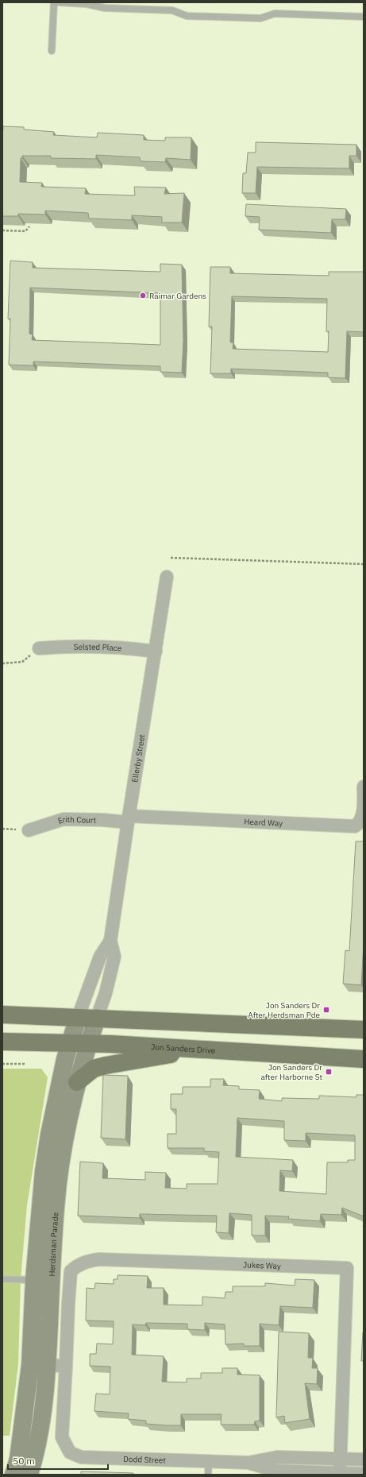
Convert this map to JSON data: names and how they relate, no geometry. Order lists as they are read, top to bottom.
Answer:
{
  "streets": {
    "main road": ["Jon Sanders Drive", "Herdsman Parade"],
    "street": [
      "Selsted Place",
      "Ellerby Street",
      "Erith Court",
      "Heard Way",
      "Jukes Way",
      "Dodd Street"
    ]
  },
  "crossings": [
    ["Selsted Place", "Ellerby Street"],
    ["Ellerby Street", "Erith Court"],
    ["Ellerby Street", "Heard Way"],
    ["Ellerby Street", "Herdsman Parade"],
    ["Erith Court", "Heard Way"],
    ["Jon Sanders Drive", "Herdsman Parade"],
    ["Jukes Way", "Dodd Street"]
  ],
  "places": {
    "other": ["Raimar Gardens"],
    "transit": ["Jon Sanders Dr After Herdsman Pde", "Jon Sanders Dr after Harborne St"]
  },
  "scale_bar": "50 m"
}
